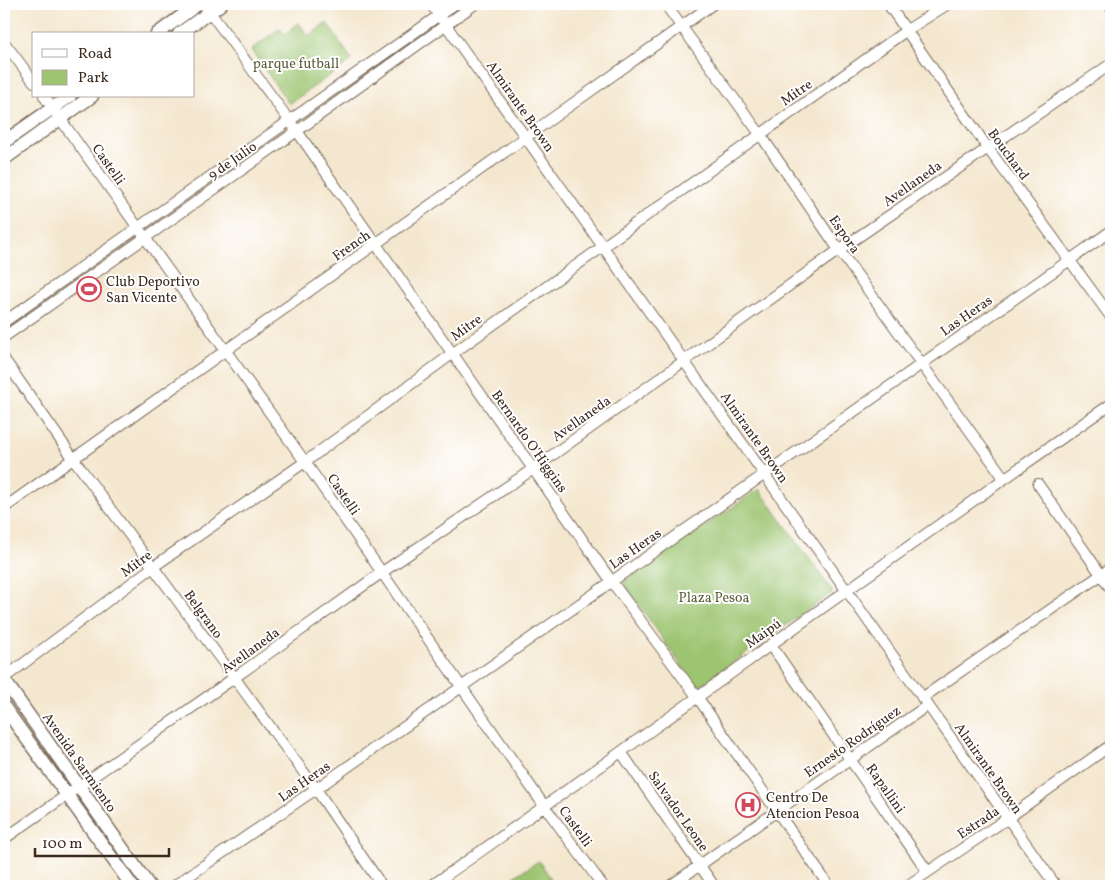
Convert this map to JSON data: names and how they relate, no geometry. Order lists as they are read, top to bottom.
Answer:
{
  "streets": {
    "main road": ["Avenida Sarmiento"],
    "street": [
      "Mitre",
      "Almirante Brown",
      "Bouchard",
      "9 de Julio",
      "Castelli",
      "Avellaneda",
      "Espora",
      "French",
      "Las Heras",
      "Bernardo O'Higgins",
      "Belgrano",
      "Maipú",
      "Ernesto Rodríguez",
      "Rapallini",
      "Salvador Leone",
      "Estrada"
    ]
  },
  "crossings": [
    ["Mitre", "Almirante Brown"],
    ["Mitre", "Bouchard"],
    ["Mitre", "Castelli"],
    ["Mitre", "Espora"],
    ["Mitre", "Bernardo O'Higgins"],
    ["Mitre", "Belgrano"],
    ["Mitre", "Avenida Sarmiento"],
    ["Almirante Brown", "9 de Julio"],
    ["Almirante Brown", "Avellaneda"],
    ["Almirante Brown", "French"],
    ["Almirante Brown", "Las Heras"],
    ["Almirante Brown", "Maipú"],
    ["Almirante Brown", "Ernesto Rodríguez"],
    ["Almirante Brown", "Estrada"],
    ["Bouchard", "Avellaneda"],
    ["Bouchard", "Las Heras"],
    ["9 de Julio", "Castelli"],
    ["9 de Julio", "Bernardo O'Higgins"],
    ["Castelli", "Avellaneda"],
    ["Castelli", "French"],
    ["Castelli", "Las Heras"],
    ["Castelli", "Maipú"],
    ["Avellaneda", "Espora"],
    ["Avellaneda", "Bernardo O'Higgins"],
    ["Avellaneda", "Belgrano"],
    ["Avellaneda", "Avenida Sarmiento"],
    ["Espora", "French"],
    ["Espora", "Las Heras"],
    ["Espora", "Maipú"],
    ["French", "Bernardo O'Higgins"],
    ["French", "Belgrano"],
    ["Las Heras", "Bernardo O'Higgins"],
    ["Las Heras", "Belgrano"],
    ["Bernardo O'Higgins", "Maipú"],
    ["Bernardo O'Higgins", "Ernesto Rodríguez"],
    ["Maipú", "Rapallini"],
    ["Maipú", "Salvador Leone"],
    ["Ernesto Rodríguez", "Rapallini"],
    ["Ernesto Rodríguez", "Salvador Leone"],
    ["Rapallini", "Estrada"]
  ],
  "parks": ["parque futball", "Plaza Pesoa"],
  "places": {
    "sports": ["Club Deportivo San Vicente"],
    "hospital": ["Centro De Atencion Pesoa"]
  },
  "legend": ["Road", "Park"],
  "scale_bar": "100 m"
}
